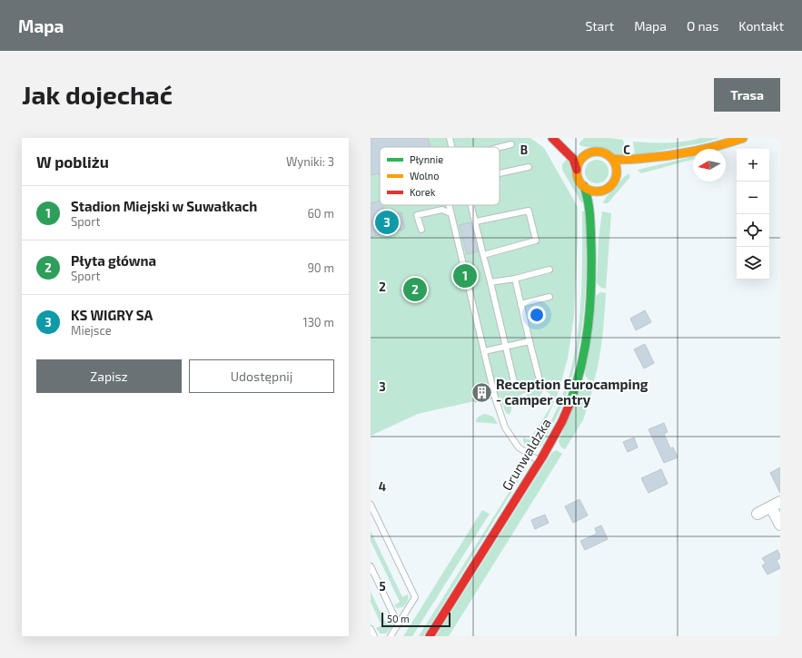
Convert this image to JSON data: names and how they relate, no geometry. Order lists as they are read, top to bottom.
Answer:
{
  "streets": {
    "main road": ["Grunwaldzka"]
  },
  "places": {
    "building": ["Reception Eurocamping - camper entry"]
  },
  "legend": ["Płynnie", "Wolno", "Korek"],
  "scale_bar": "50 m",
  "north": "left",
  "page": {
    "header": "Mapa",
    "nav": [
      "Start",
      "Mapa",
      "O nas",
      "Kontakt"
    ],
    "buttons": [
      "Trasa",
      ["Zapisz", "Udostępnij"]
    ],
    "title": "Jak dojechać",
    "heading": ["W pobliżu", "Wyniki: 3"],
    "map_buttons": ["+", "−"],
    "list": [
      {
        "mark": "1",
        "name": "Stadion Miejski w Suwałkach",
        "note": "Sport",
        "value": "60 m"
      },
      {
        "mark": "2",
        "name": "Płyta główna",
        "note": "Sport",
        "value": "90 m"
      },
      {
        "mark": "3",
        "name": "KS WIGRY SA",
        "note": "Miejsce",
        "value": "130 m"
      }
    ],
    "pins": ["3", "1", "2"],
    "scale": "50 m"
  },
  "grid": {
    "columns": ["B", "C"],
    "rows": [
      "2",
      "3",
      "4",
      "5"
    ]
  }
}
